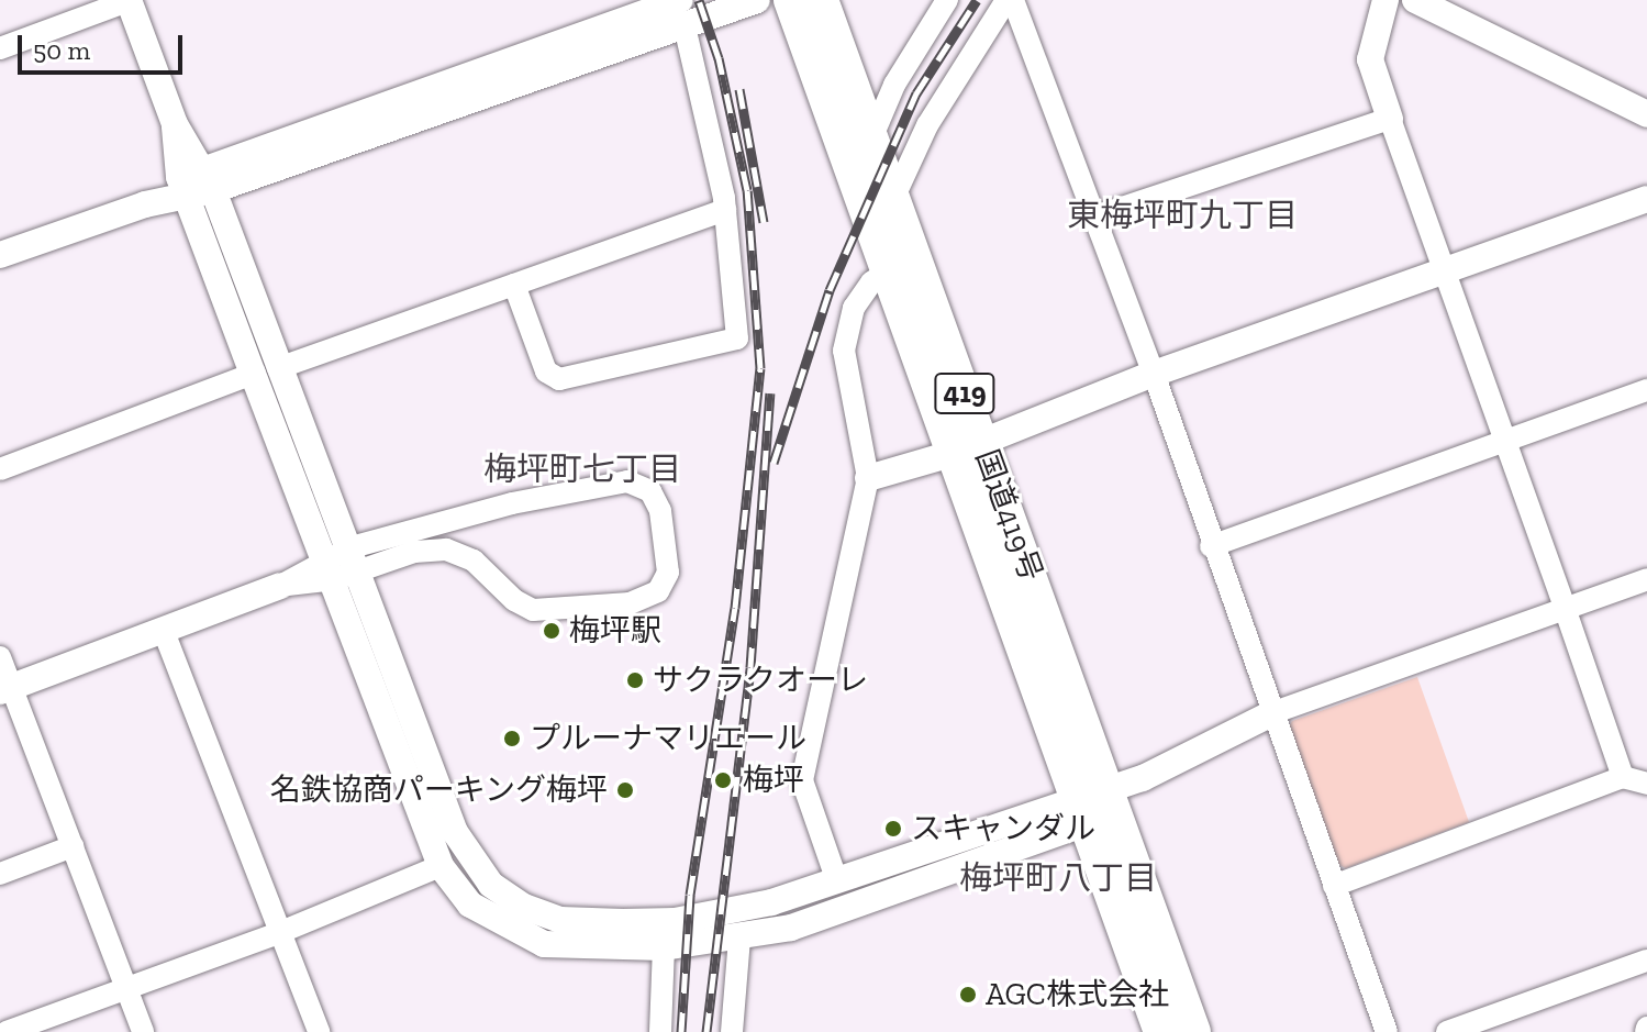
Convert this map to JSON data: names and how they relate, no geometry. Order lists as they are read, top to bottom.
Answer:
{
  "streets": {
    "highway": ["419", "国道419号"]
  },
  "districts": ["東梅坪町九丁目", "梅坪町七丁目", "梅坪町八丁目"],
  "places": [
    "梅坪駅",
    "サクラクオーレ",
    "プルーナマリエール",
    "梅坪",
    "名鉄協商パーキング梅坪",
    "スキャンダル",
    "AGC株式会社"
  ],
  "scale_bar": "50 m"
}
